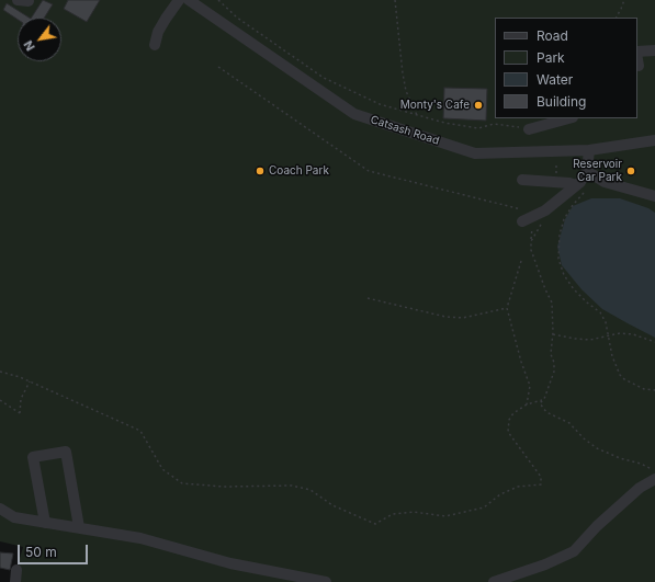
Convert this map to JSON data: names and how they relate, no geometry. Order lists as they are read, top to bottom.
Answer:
{
  "streets": {
    "street": ["Catsash Road"]
  },
  "places": ["Monty's Cafe", "Coach Park", "Reservoir Car Park"],
  "legend": [
    "Road",
    "Park",
    "Water",
    "Building"
  ],
  "scale_bar": "50 m",
  "north": "bottom left"
}
